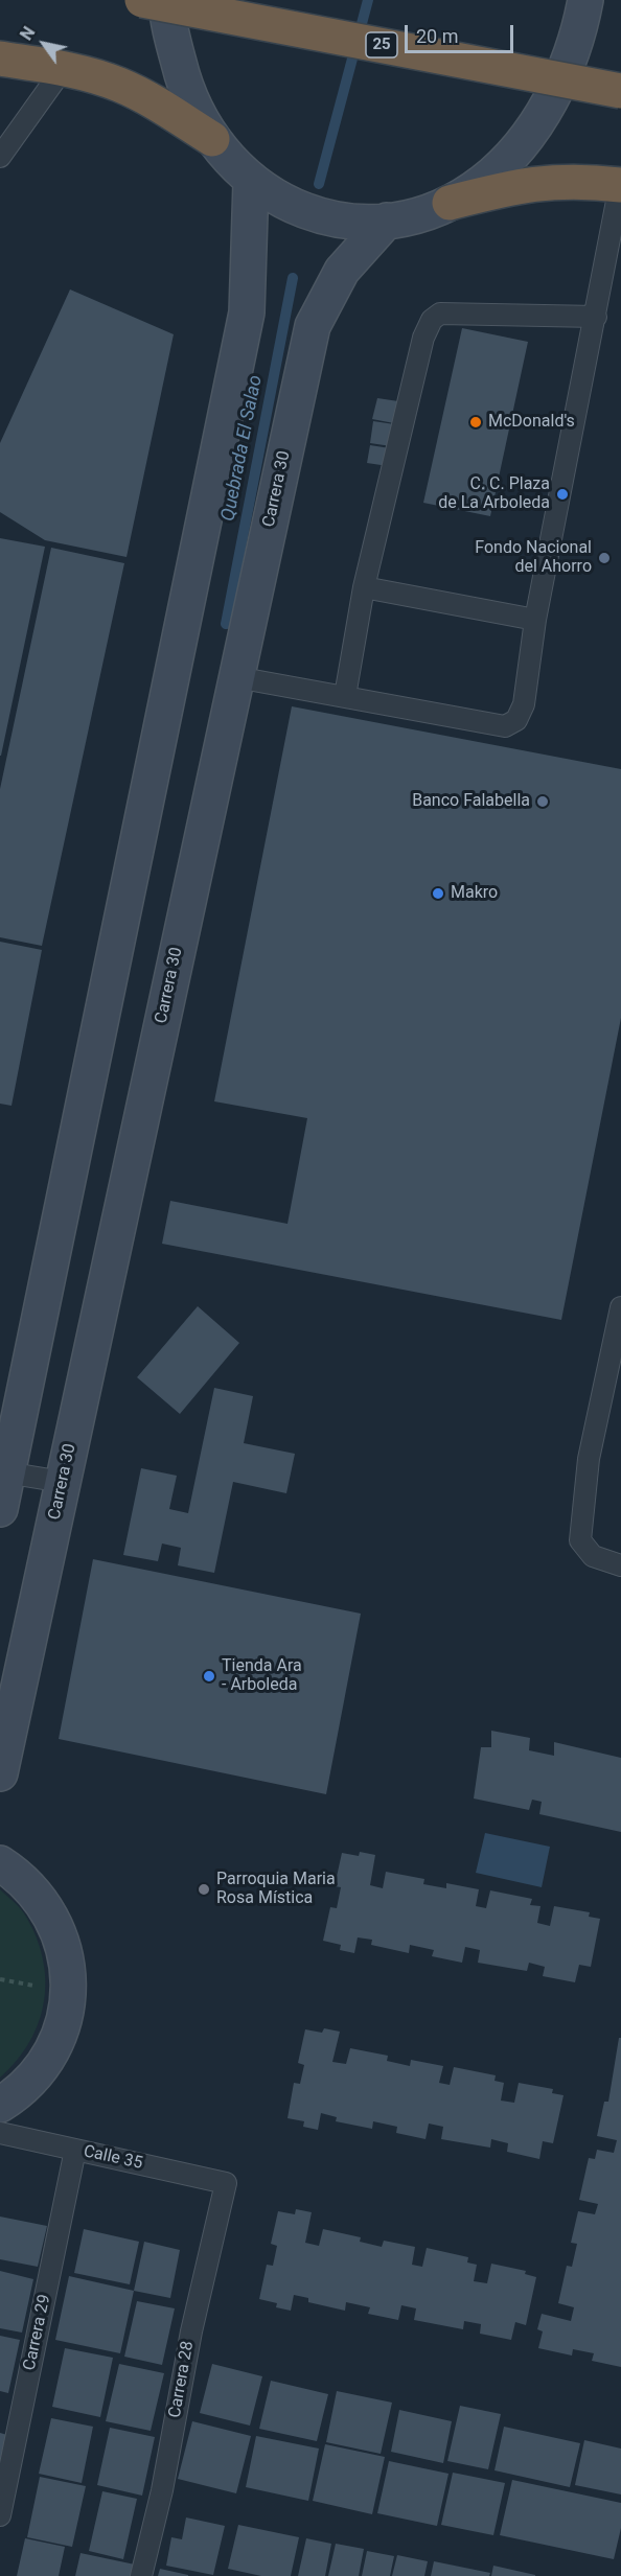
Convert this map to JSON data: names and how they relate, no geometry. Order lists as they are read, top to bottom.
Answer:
{
  "streets": {
    "highway": ["25"],
    "street": ["Carrera 30"],
    "lane": ["Calle 35", "Carrera 29", "Carrera 28"]
  },
  "crossings": [
    ["Calle 35", "Carrera 29"],
    ["Calle 35", "Carrera 28"]
  ],
  "water": ["Quebrada El Salao"],
  "places": [
    "McDonald's",
    "C. C. Plaza de La Arboleda",
    "Fondo Nacional del Ahorro",
    "Banco Falabella",
    "Makro",
    "Tienda Ara - Arboleda",
    "Parroquia Maria Rosa Mística"
  ],
  "scale_bar": "20 m",
  "north": "top left"
}
